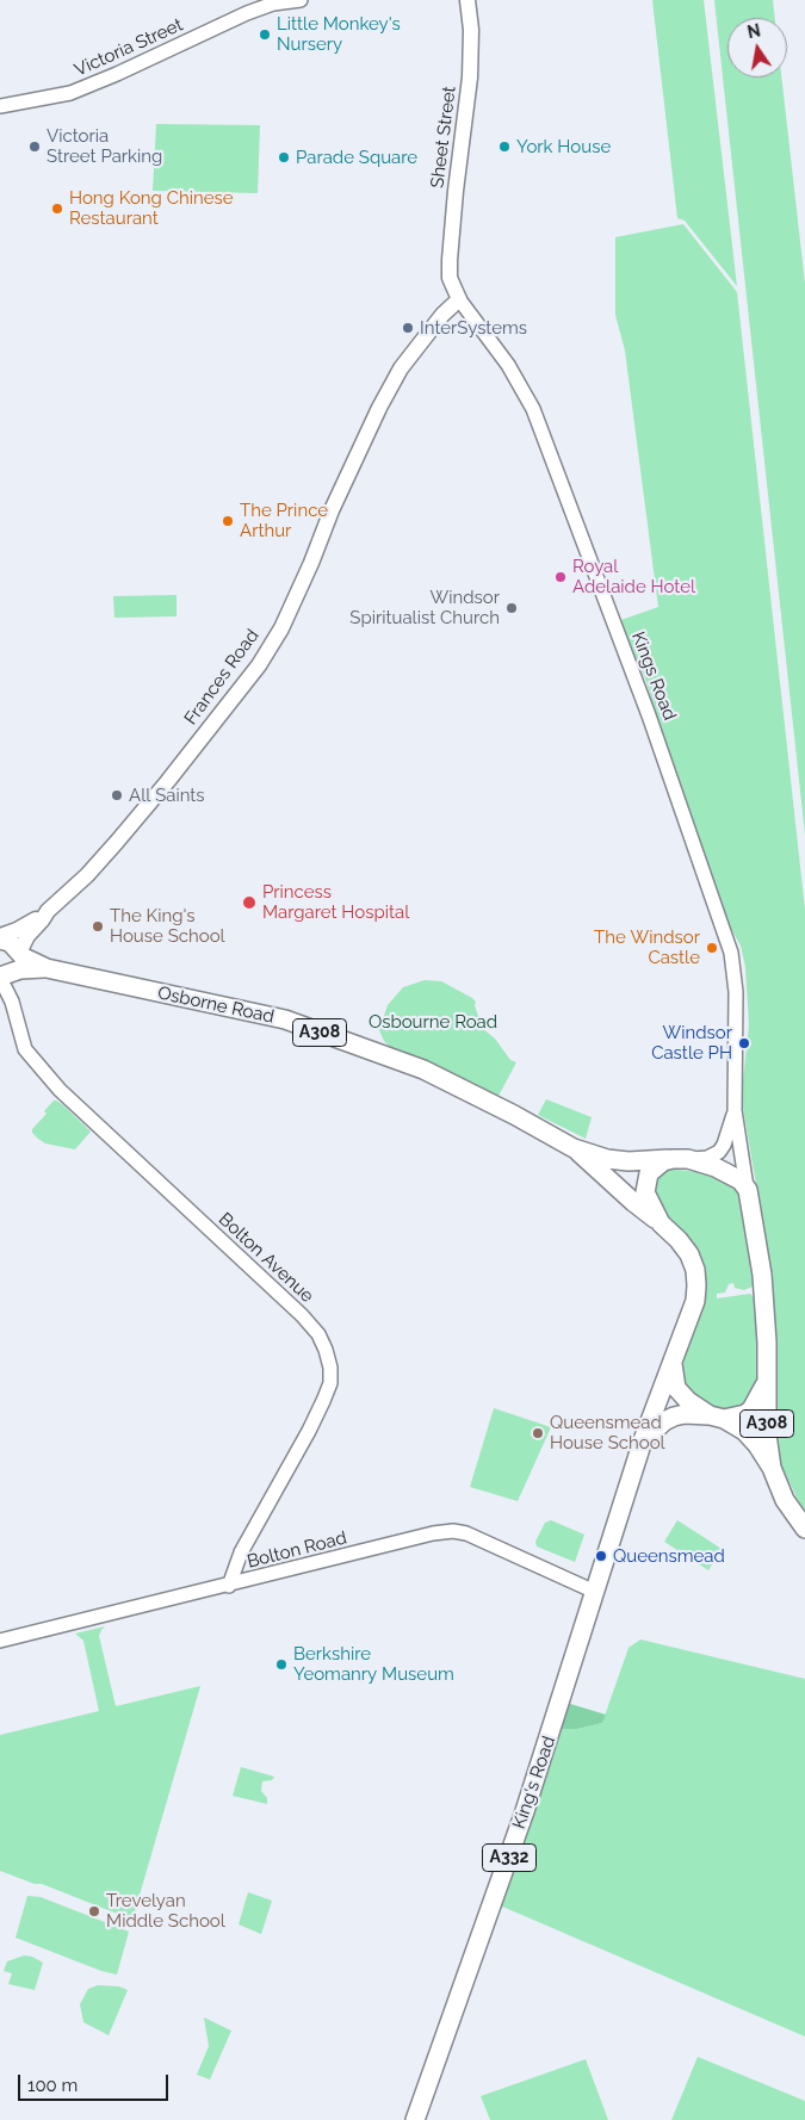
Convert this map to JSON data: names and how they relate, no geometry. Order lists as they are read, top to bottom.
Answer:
{
  "streets": {
    "main road": [
      "Sheet Street",
      "Kings Road",
      "Frances Road",
      "Osborne Road",
      "A308",
      "King's Road",
      "A332"
    ],
    "street": ["Victoria Street", "Bolton Avenue", "Bolton Road"]
  },
  "crossings": [
    ["Sheet Street", "Kings Road"],
    ["Kings Road", "Frances Road"],
    ["Kings Road", "Osborne Road"],
    ["Frances Road", "Osborne Road"],
    ["Frances Road", "Bolton Avenue"],
    ["Osborne Road", "Bolton Avenue"],
    ["Osborne Road", "King's Road"],
    ["Bolton Avenue", "Bolton Road"],
    ["Bolton Road", "King's Road"]
  ],
  "parks": ["Osbourne Road"],
  "places": [
    "Little Monkey's Nursery",
    "Victoria Street Parking",
    "York House",
    "Parade Square",
    "Hong Kong Chinese Restaurant",
    "InterSystems",
    "The Prince Arthur",
    "Royal Adelaide Hotel",
    "Windsor Spiritualist Church",
    "All Saints",
    "Princess Margaret Hospital",
    "The King's House School",
    "The Windsor Castle",
    "Windsor Castle PH",
    "Queensmead House School",
    "Queensmead",
    "Berkshire Yeomanry Museum",
    "Trevelyan Middle School"
  ],
  "scale_bar": "100 m",
  "north": "top"
}
